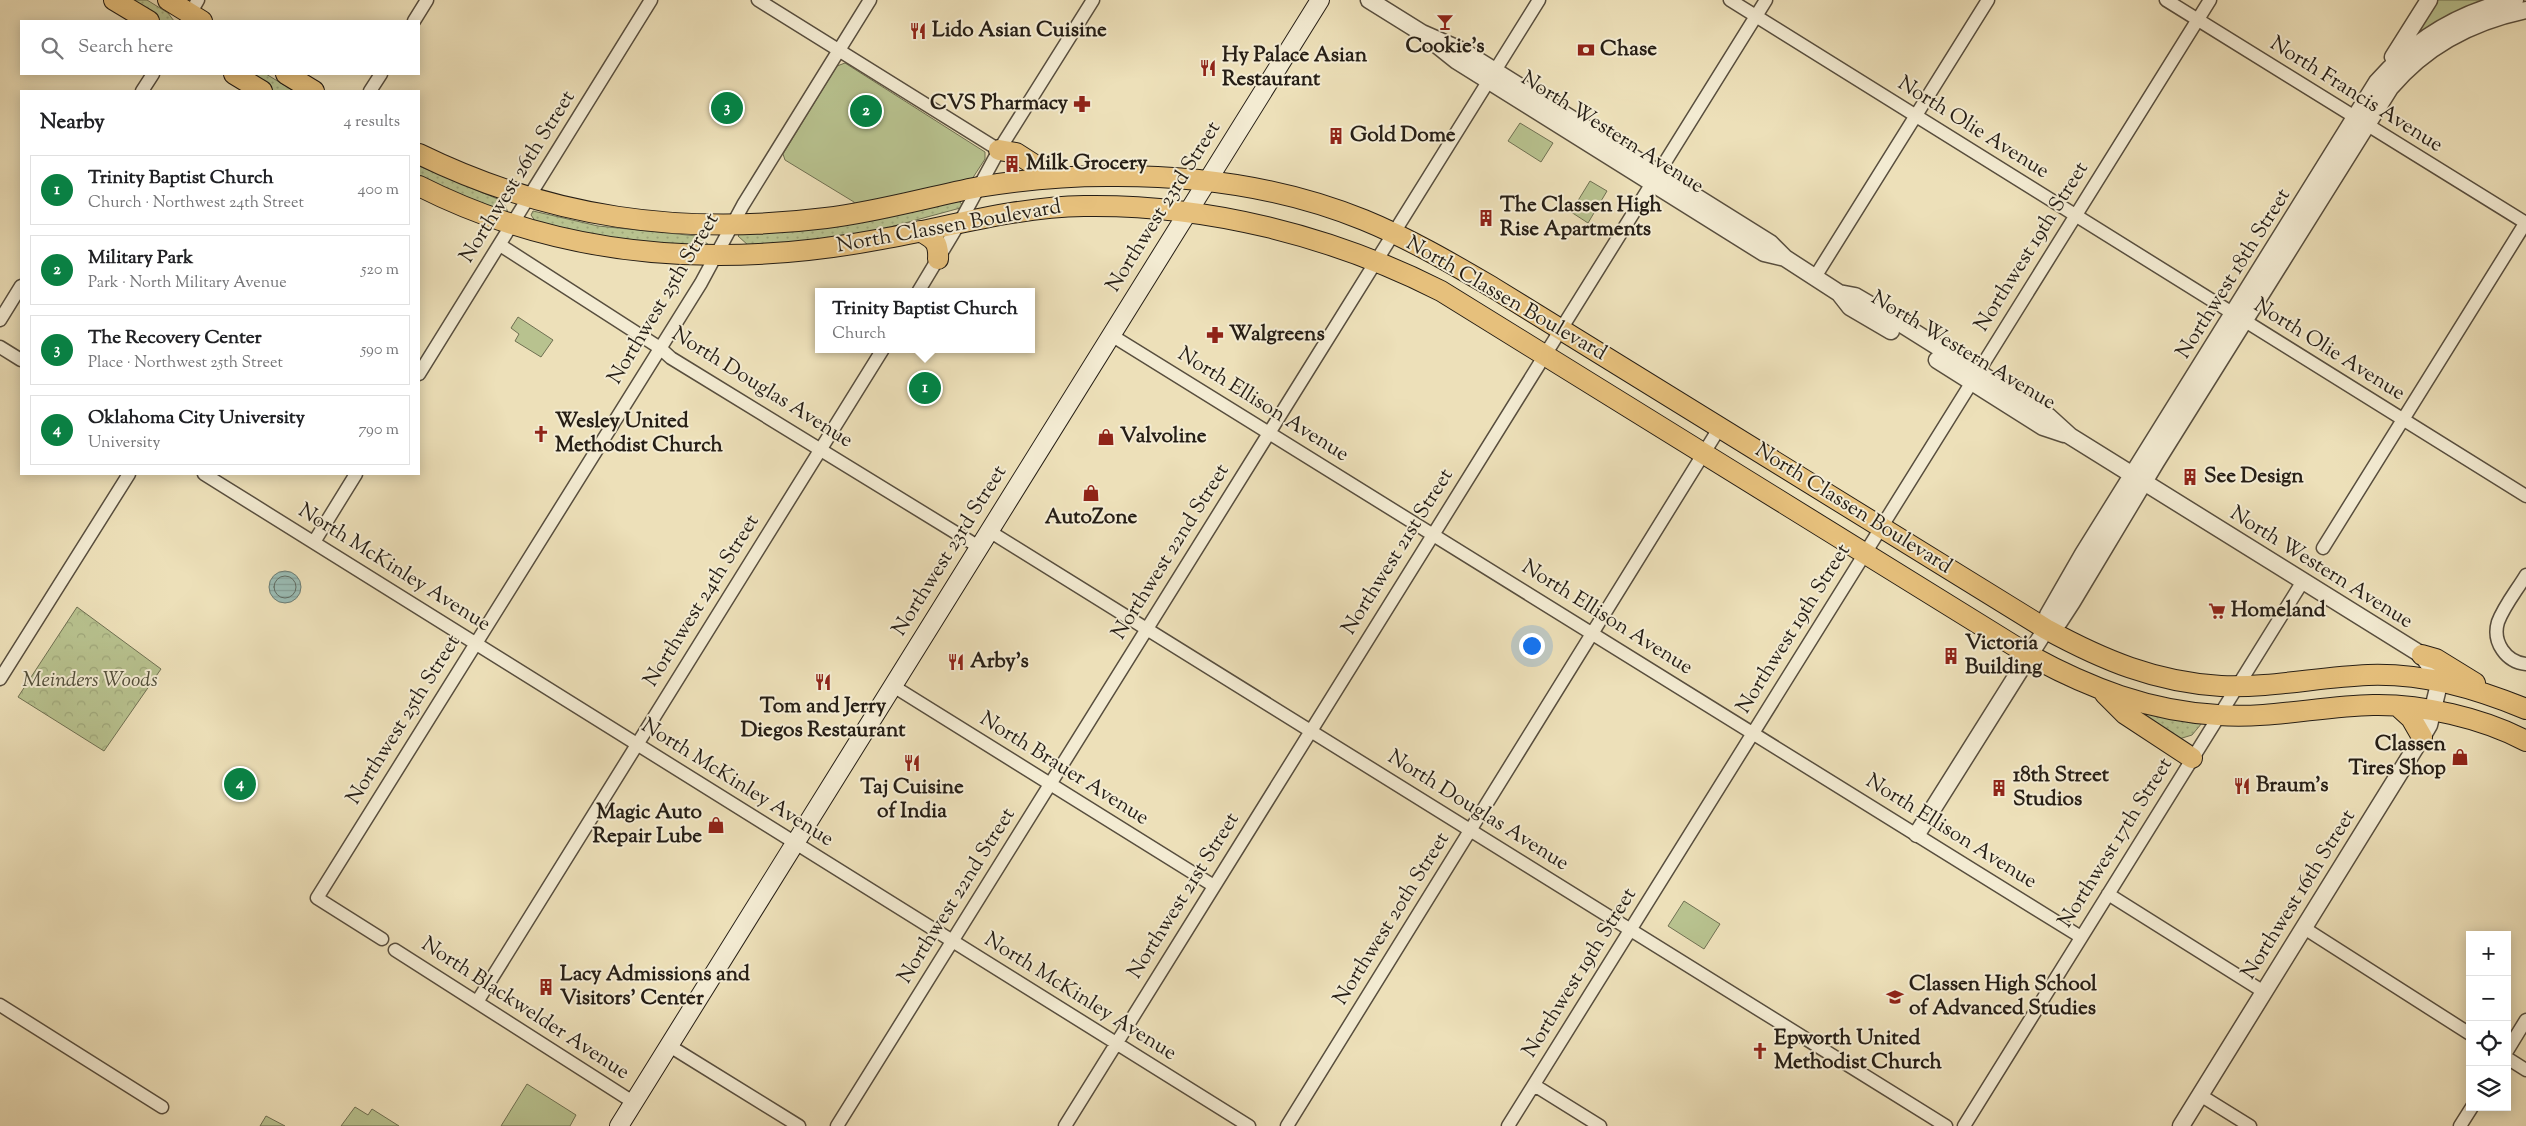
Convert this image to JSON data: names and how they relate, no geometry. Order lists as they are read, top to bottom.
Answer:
{
  "streets": {
    "main road": ["Northwest 23rd Street", "North Classen Boulevard"],
    "street": [
      "North Francis Avenue",
      "North Olie Avenue",
      "North Western Avenue",
      "Northwest 26th Street",
      "Northwest 19th Street",
      "Northwest 18th Street",
      "Northwest 25th Street",
      "North Douglas Avenue",
      "North Ellison Avenue",
      "Northwest 22nd Street",
      "Northwest 21st Street",
      "North McKinley Avenue",
      "Northwest 24th Street",
      "North Brauer Avenue",
      "Northwest 17th Street",
      "Northwest 16th Street",
      "Northwest 20th Street",
      "North Blackwelder Avenue"
    ]
  },
  "crossings": [
    ["North Francis Avenue", "Northwest 19th Street"],
    ["North Francis Avenue", "Northwest 18th Street"],
    ["North Olie Avenue", "Northwest 19th Street"],
    ["North Olie Avenue", "Northwest 18th Street"],
    ["North Olie Avenue", "Northwest 21st Street"],
    ["North Western Avenue", "North Classen Boulevard"],
    ["North Western Avenue", "Northwest 19th Street"],
    ["North Western Avenue", "Northwest 18th Street"],
    ["North Western Avenue", "Northwest 22nd Street"],
    ["North Western Avenue", "Northwest 21st Street"],
    ["North Western Avenue", "Northwest 17th Street"],
    ["North Western Avenue", "Northwest 16th Street"],
    ["Northwest 26th Street", "North Classen Boulevard"],
    ["Northwest 26th Street", "North Douglas Avenue"],
    ["Northwest 23rd Street", "North Classen Boulevard"],
    ["Northwest 23rd Street", "North Douglas Avenue"],
    ["Northwest 23rd Street", "North Ellison Avenue"],
    ["Northwest 23rd Street", "North McKinley Avenue"],
    ["Northwest 23rd Street", "North Brauer Avenue"],
    ["Northwest 23rd Street", "North Blackwelder Avenue"],
    ["North Classen Boulevard", "Northwest 19th Street"],
    ["North Classen Boulevard", "Northwest 18th Street"],
    ["North Classen Boulevard", "Northwest 25th Street"],
    ["North Classen Boulevard", "Northwest 22nd Street"],
    ["North Classen Boulevard", "Northwest 21st Street"],
    ["North Classen Boulevard", "Northwest 17th Street"],
    ["North Classen Boulevard", "Northwest 16th Street"],
    ["North Classen Boulevard", "Northwest 20th Street"],
    ["Northwest 19th Street", "North Douglas Avenue"],
    ["Northwest 19th Street", "North Ellison Avenue"],
    ["Northwest 18th Street", "North Ellison Avenue"],
    ["Northwest 25th Street", "North Douglas Avenue"],
    ["Northwest 25th Street", "North McKinley Avenue"],
    ["North Douglas Avenue", "Northwest 22nd Street"],
    ["North Douglas Avenue", "Northwest 21st Street"],
    ["North Douglas Avenue", "Northwest 24th Street"],
    ["North Douglas Avenue", "Northwest 20th Street"],
    ["North Ellison Avenue", "Northwest 22nd Street"],
    ["North Ellison Avenue", "Northwest 21st Street"],
    ["North Ellison Avenue", "Northwest 17th Street"],
    ["North Ellison Avenue", "Northwest 20th Street"],
    ["Northwest 22nd Street", "North McKinley Avenue"],
    ["Northwest 22nd Street", "North Brauer Avenue"],
    ["Northwest 21st Street", "North McKinley Avenue"],
    ["Northwest 21st Street", "North Brauer Avenue"],
    ["North McKinley Avenue", "Northwest 24th Street"],
    ["Northwest 24th Street", "North Blackwelder Avenue"]
  ],
  "parks": ["Meinders Woods"],
  "places": {
    "bar": ["Cookie's"],
    "restaurant": [
      "Lido Asian Cuisine",
      "Hy Palace Asian Restaurant",
      "Arby's",
      "Tom and Jerry Diegos Restaurant",
      "Taj Cuisine of India",
      "Braum's"
    ],
    "bank": ["Chase"],
    "pharmacy": ["CVS Pharmacy", "Walgreens"],
    "building": [
      "Gold Dome",
      "Milk Grocery",
      "The Classen High Rise Apartments",
      "See Design",
      "Victoria Building",
      "18th Street Studios",
      "Lacy Admissions and Visitors' Center"
    ],
    "church": ["Wesley United Methodist Church", "Epworth United Methodist Church"],
    "shop": [
      "Valvoline",
      "AutoZone",
      "Classen Tires Shop",
      "Magic Auto Repair Lube"
    ],
    "supermarket": ["Homeland"],
    "school or university": ["Classen High School of Advanced Studies"]
  },
  "page": {
    "search": "Search here",
    "pins": [
      "3",
      "2",
      "1",
      "4"
    ],
    "heading": ["Nearby", "4 results"],
    "list": [
      {
        "mark": "1",
        "name": "Trinity Baptist Church",
        "note": "Church · Northwest 24th Street",
        "value": "400 m"
      },
      {
        "mark": "2",
        "name": "Military Park",
        "note": "Park · North Military Avenue",
        "value": "520 m"
      },
      {
        "mark": "3",
        "name": "The Recovery Center",
        "note": "Place · Northwest 25th Street",
        "value": "590 m"
      },
      {
        "mark": "4",
        "name": "Oklahoma City University",
        "note": "University",
        "value": "790 m"
      }
    ],
    "popup": ["Trinity Baptist Church", "Church"],
    "map_buttons": ["+", "−"]
  }
}
